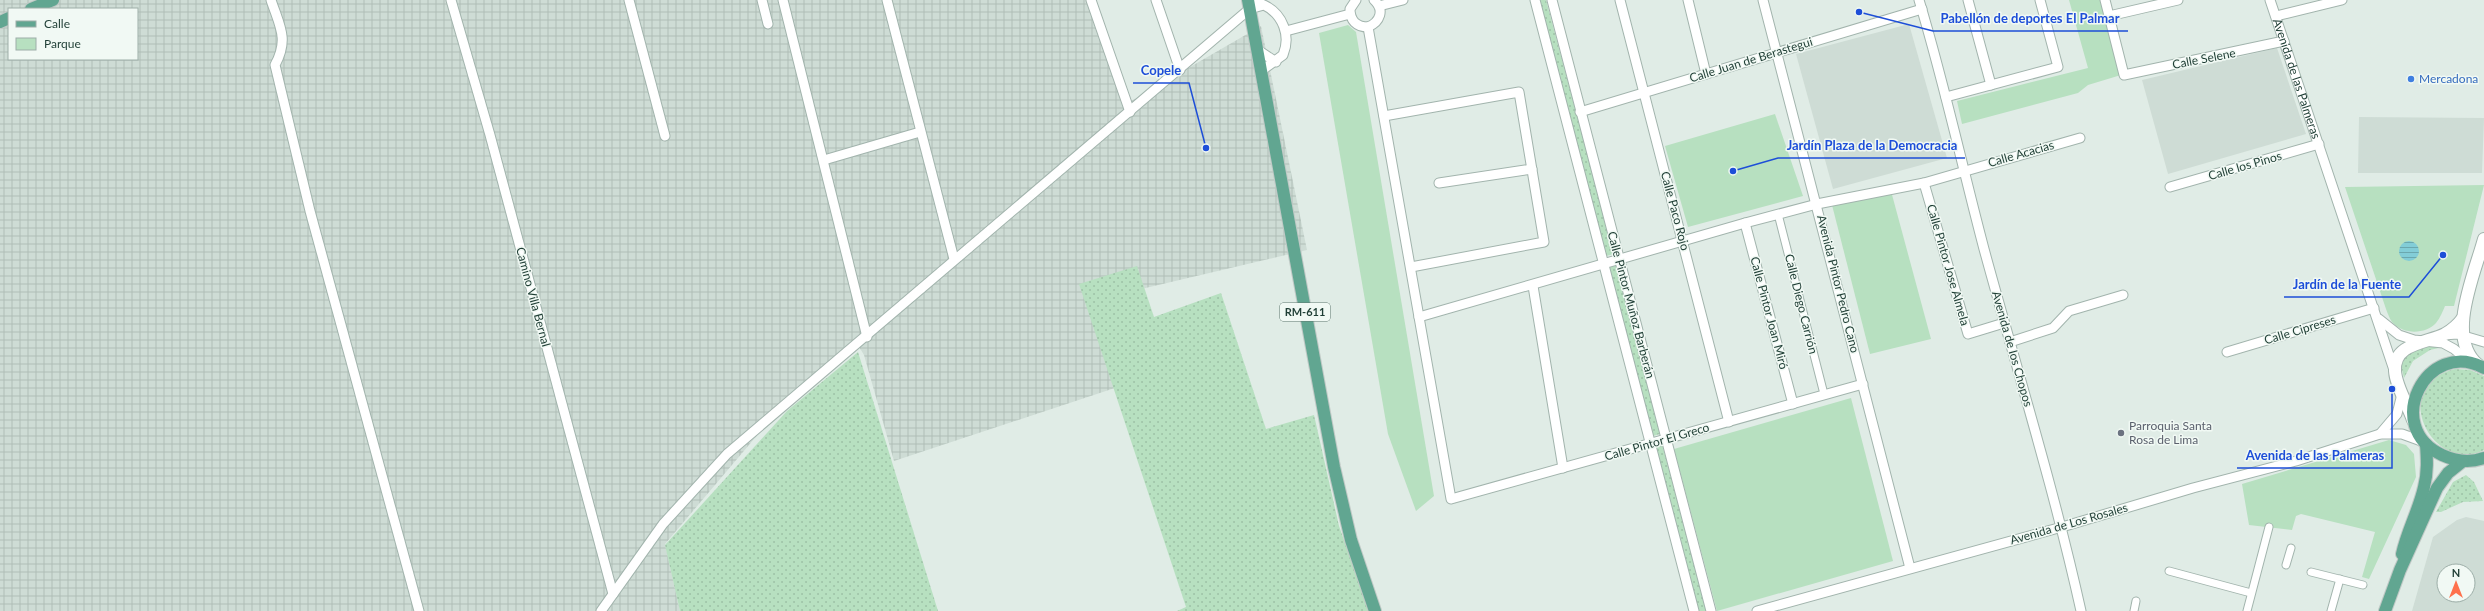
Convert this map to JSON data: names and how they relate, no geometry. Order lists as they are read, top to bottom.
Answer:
{
  "streets": {
    "main road": ["RM-611"],
    "street": [
      "Calle Selene",
      "Calle Juan de Berastegui",
      "Avenida de las Palmeras",
      "Calle Acacias",
      "Calle los Pinos",
      "Calle Paco Rojo",
      "Calle Pintor Jose Almela",
      "Avenida Pintor Pedro Cano",
      "Camino Villa Bernal",
      "Calle Diego Carrión",
      "Calle Pintor Muñoz Barberán",
      "Calle Pintor Joan Miró",
      "Calle Cipreses",
      "Avenida de los Chopos",
      "Calle Pintor El Greco",
      "Avenida de Los Rosales"
    ]
  },
  "crossings": [
    ["Calle Selene", "Avenida de las Palmeras"],
    ["Calle Juan de Berastegui", "Calle Paco Rojo"],
    ["Calle Juan de Berastegui", "Avenida Pintor Pedro Cano"],
    ["Calle Juan de Berastegui", "Calle Pintor Muñoz Barberán"],
    ["Calle Juan de Berastegui", "Avenida de los Chopos"],
    ["Avenida de las Palmeras", "Calle los Pinos"],
    ["Avenida de las Palmeras", "Calle Cipreses"],
    ["Calle Acacias", "Calle Paco Rojo"],
    ["Calle Acacias", "Calle Pintor Jose Almela"],
    ["Calle Acacias", "Avenida Pintor Pedro Cano"],
    ["Calle Acacias", "Calle Diego Carrión"],
    ["Calle Acacias", "Calle Pintor Muñoz Barberán"],
    ["Calle Acacias", "Calle Pintor Joan Miró"],
    ["Calle Acacias", "Avenida de los Chopos"],
    ["Calle Acacias", "Calle Pintor El Greco"],
    ["Calle Paco Rojo", "Calle Pintor El Greco"],
    ["Calle Pintor Jose Almela", "Avenida de los Chopos"],
    ["Avenida Pintor Pedro Cano", "Calle Pintor El Greco"],
    ["Avenida Pintor Pedro Cano", "Avenida de Los Rosales"],
    ["Calle Diego Carrión", "Calle Pintor El Greco"],
    ["Calle Pintor Muñoz Barberán", "Calle Pintor El Greco"],
    ["Calle Pintor Joan Miró", "Calle Pintor El Greco"],
    ["Avenida de los Chopos", "Avenida de Los Rosales"]
  ],
  "places": [
    "Pabellón de deportes El Palmar",
    "Mercadona",
    "Copele",
    "Jardín Plaza de la Democracia",
    "Jardín de la Fuente",
    "Avenida de las Palmeras",
    "Parroquia Santa Rosa de Lima"
  ],
  "legend": ["Calle", "Parque"],
  "north": "top"
}
